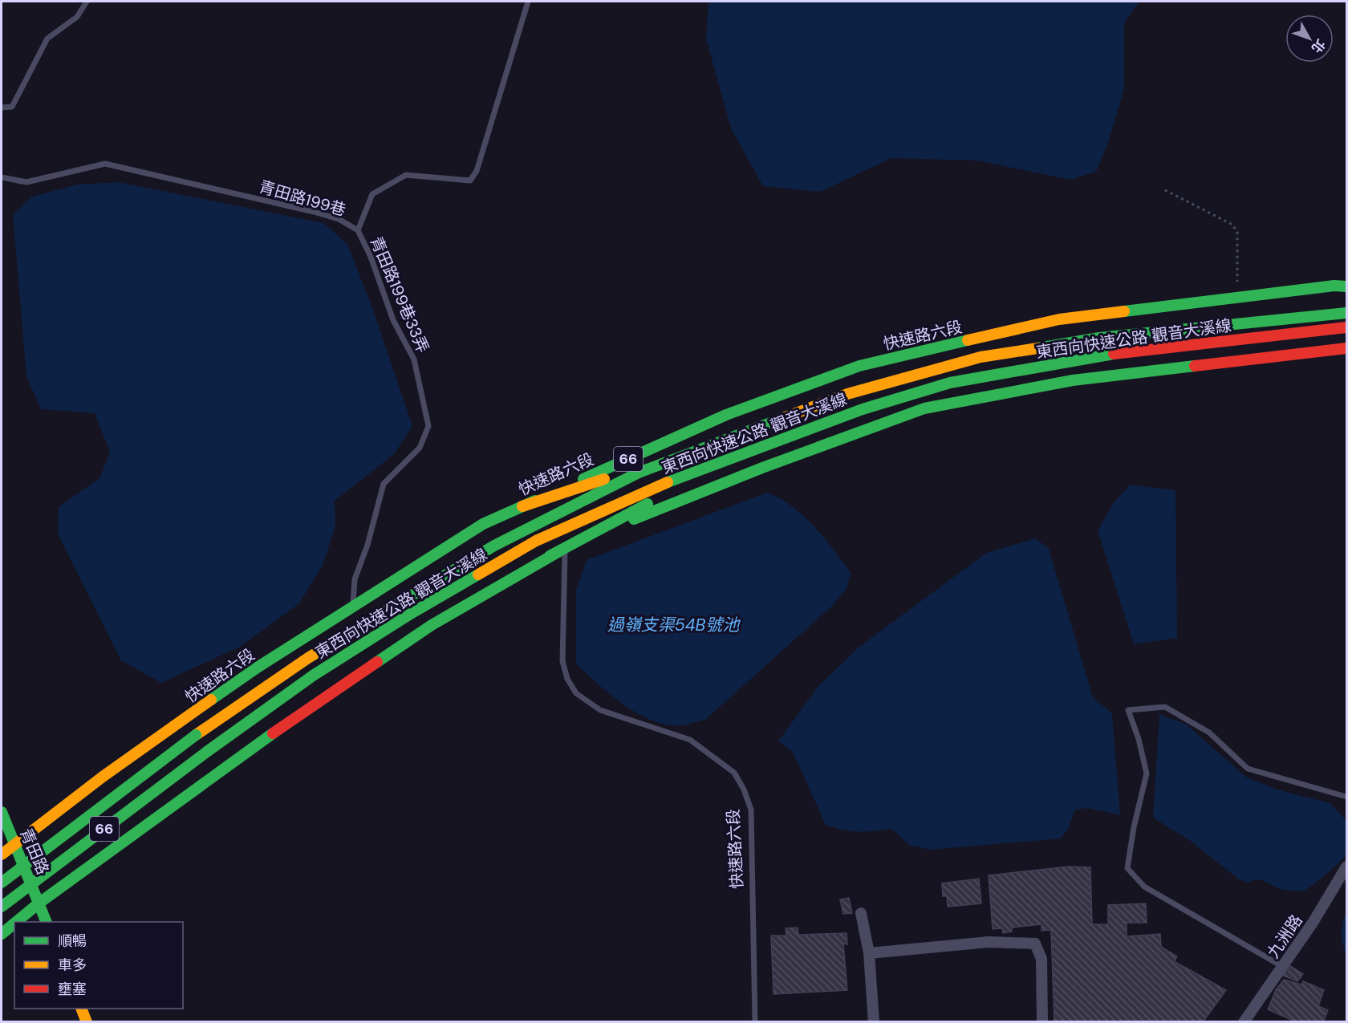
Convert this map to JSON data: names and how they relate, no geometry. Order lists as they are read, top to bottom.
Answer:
{
  "streets": {
    "main road": [
      "快速路六段",
      "東西向快速公路 觀音大溪線",
      "66",
      "青田路"
    ],
    "street": ["九洲路"],
    "lane": ["青田路199巷", "青田路199巷33弄"]
  },
  "crossings": [
    ["青田路199巷", "青田路199巷33弄"],
    ["青田路199巷33弄", "快速路六段"],
    ["快速路六段", "66"],
    ["快速路六段", "青田路"],
    ["66", "青田路"]
  ],
  "water": ["過嶺支渠54B號池"],
  "legend": ["順暢", "車多", "壅塞"],
  "north": "bottom right"
}
